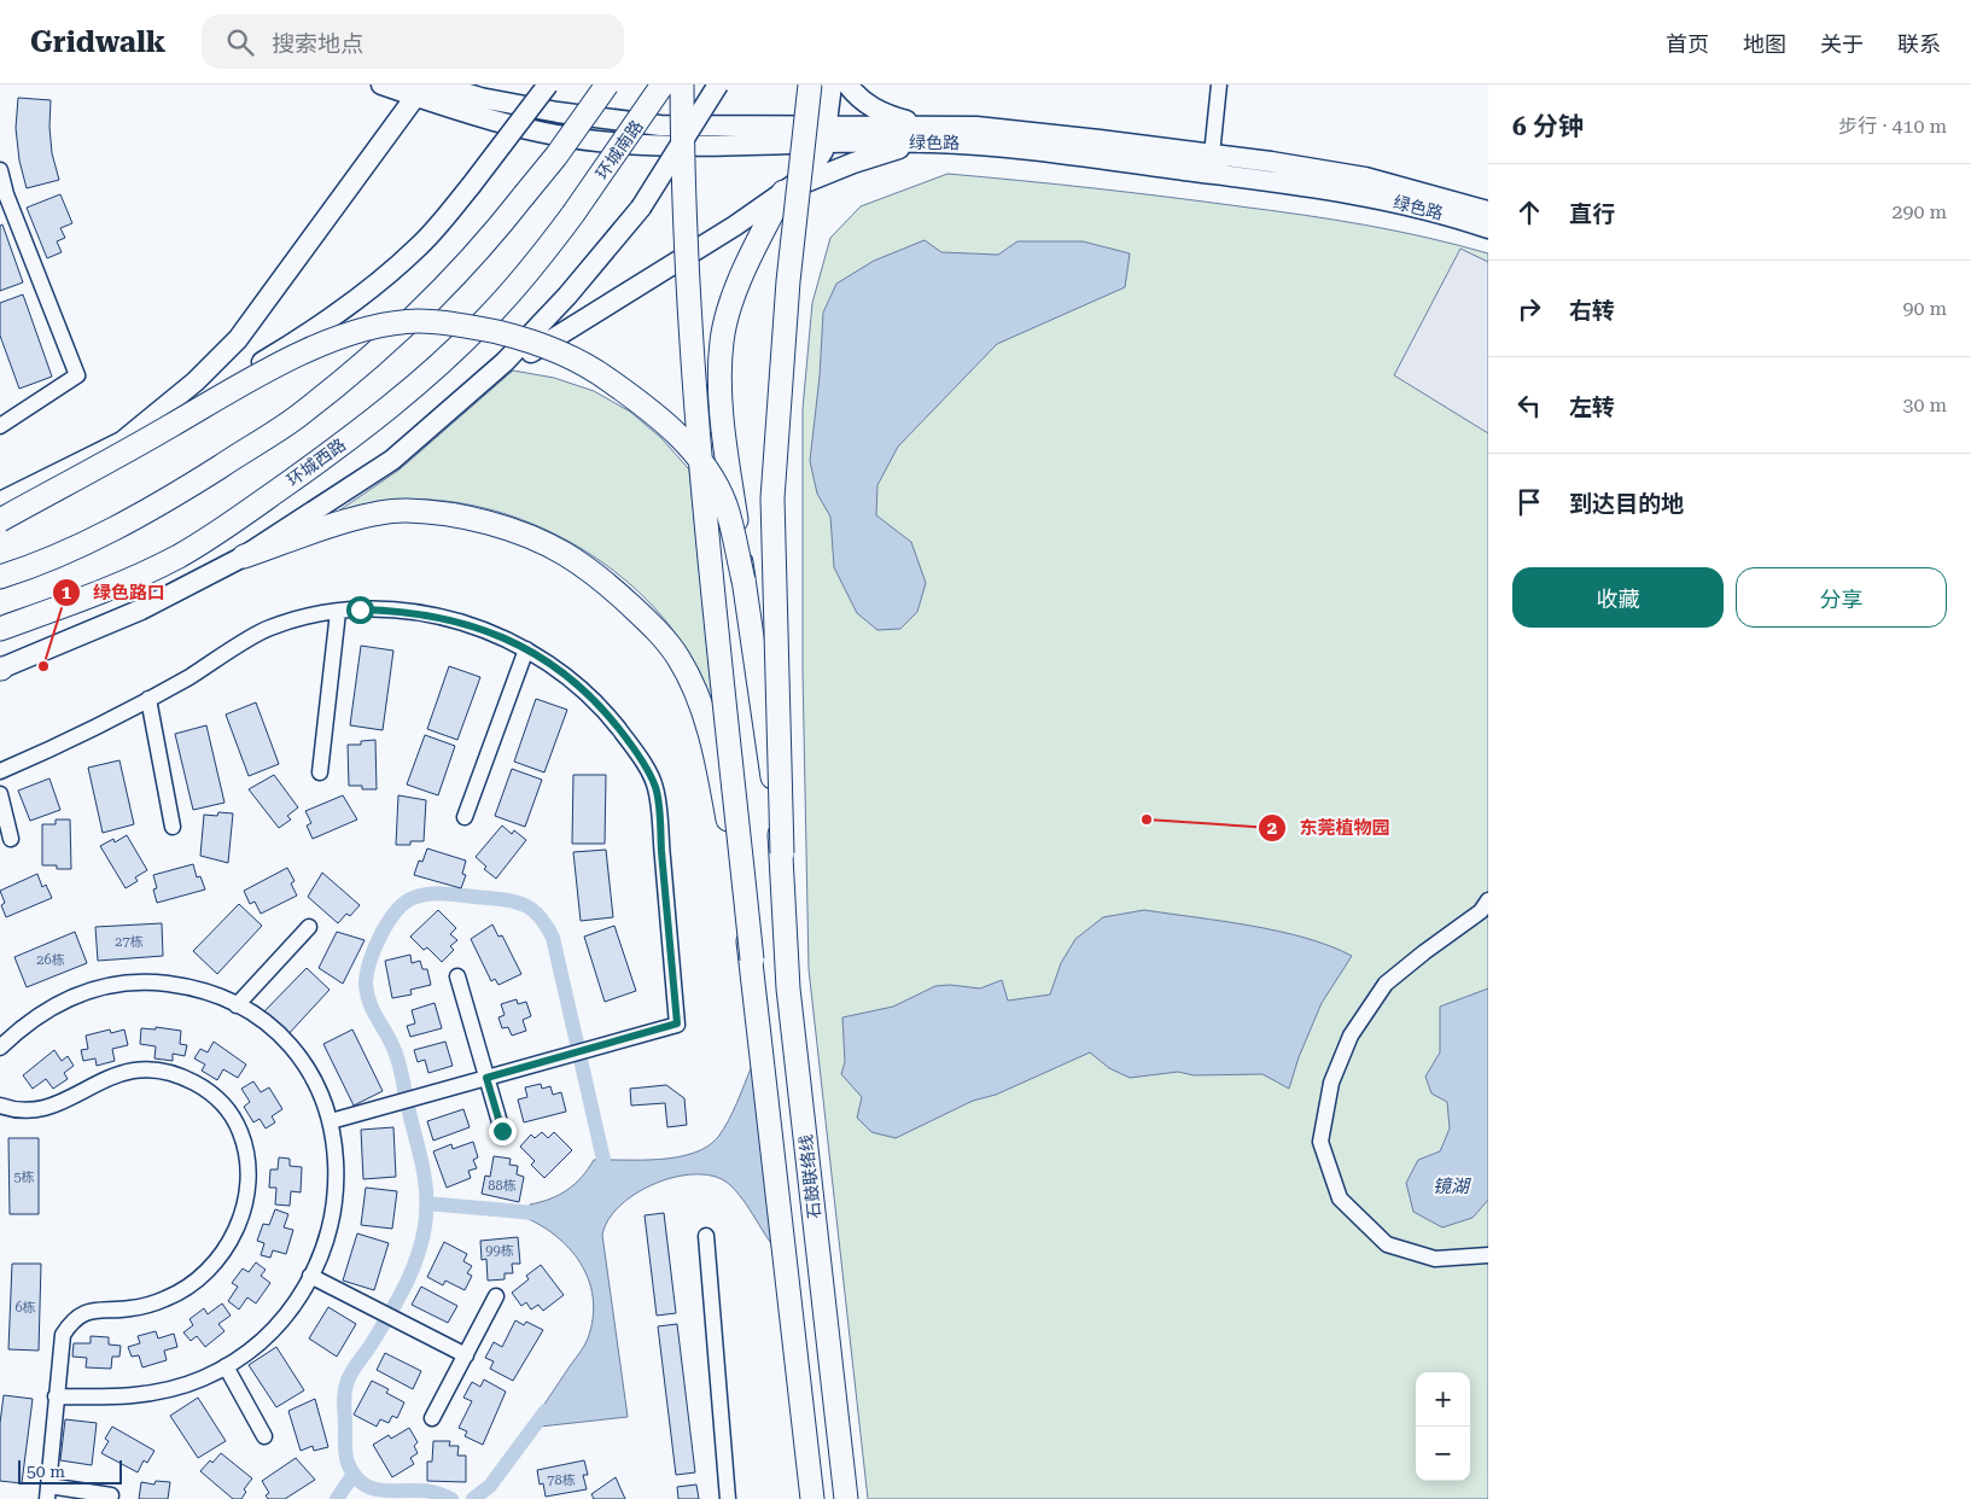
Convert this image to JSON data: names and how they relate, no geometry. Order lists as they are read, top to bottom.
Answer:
{
  "streets": {
    "highway": ["环城南路", "环城西路", "石鼓联络线"],
    "main road": ["绿色路"]
  },
  "crossings": [
    ["环城南路", "环城西路"]
  ],
  "water": ["镜湖"],
  "places": ["绿色路口", "东莞植物园"],
  "house_numbers": [
    "27栋",
    "26栋",
    "5栋",
    "88栋",
    "99栋",
    "6栋",
    "78栋"
  ],
  "scale_bar": "50 m",
  "page": {
    "header": "Gridwalk",
    "search": "搜索地点",
    "nav": [
      "首页",
      "地图",
      "关于",
      "联系"
    ],
    "heading": ["6 分钟", "步行 · 410 m"],
    "list": [
      ["直行", "290 m"],
      ["右转", "90 m"],
      ["左转", "30 m"],
      "到达目的地"
    ],
    "buttons": ["收藏", "分享"],
    "map_buttons": ["+", "−"],
    "scale": "50 m"
  }
}
